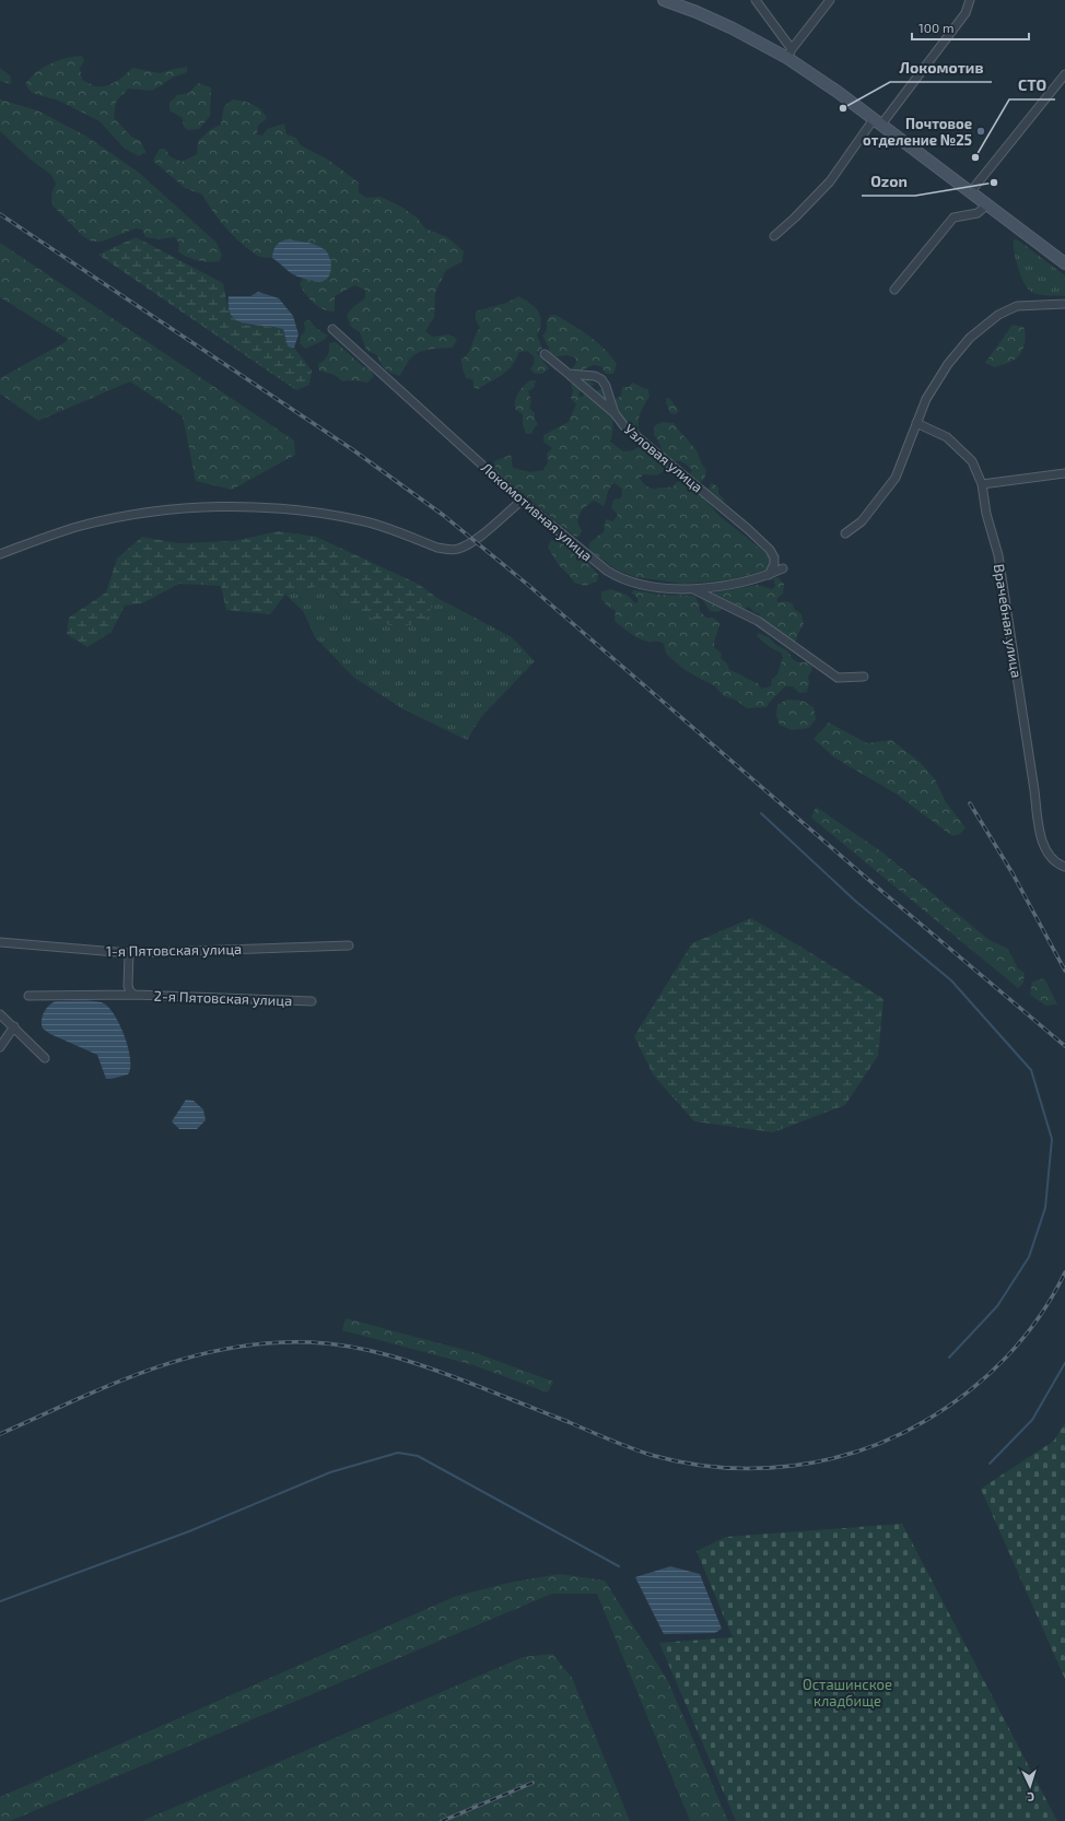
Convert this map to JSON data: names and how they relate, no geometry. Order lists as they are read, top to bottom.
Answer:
{
  "streets": {
    "street": [
      "Узловая улица",
      "Локомотивная улица",
      "Врачебная улица",
      "1-я Пятовская улица",
      "2-я Пятовская улица"
    ]
  },
  "crossings": [
    ["Узловая улица", "Локомотивная улица"],
    ["1-я Пятовская улица", "2-я Пятовская улица"]
  ],
  "parks": ["Осташинское кладбище"],
  "places": [
    "Локомотив",
    "Почтовое отделение №25",
    "СТО",
    "Ozon"
  ],
  "scale_bar": "100 m",
  "north": "bottom"
}
